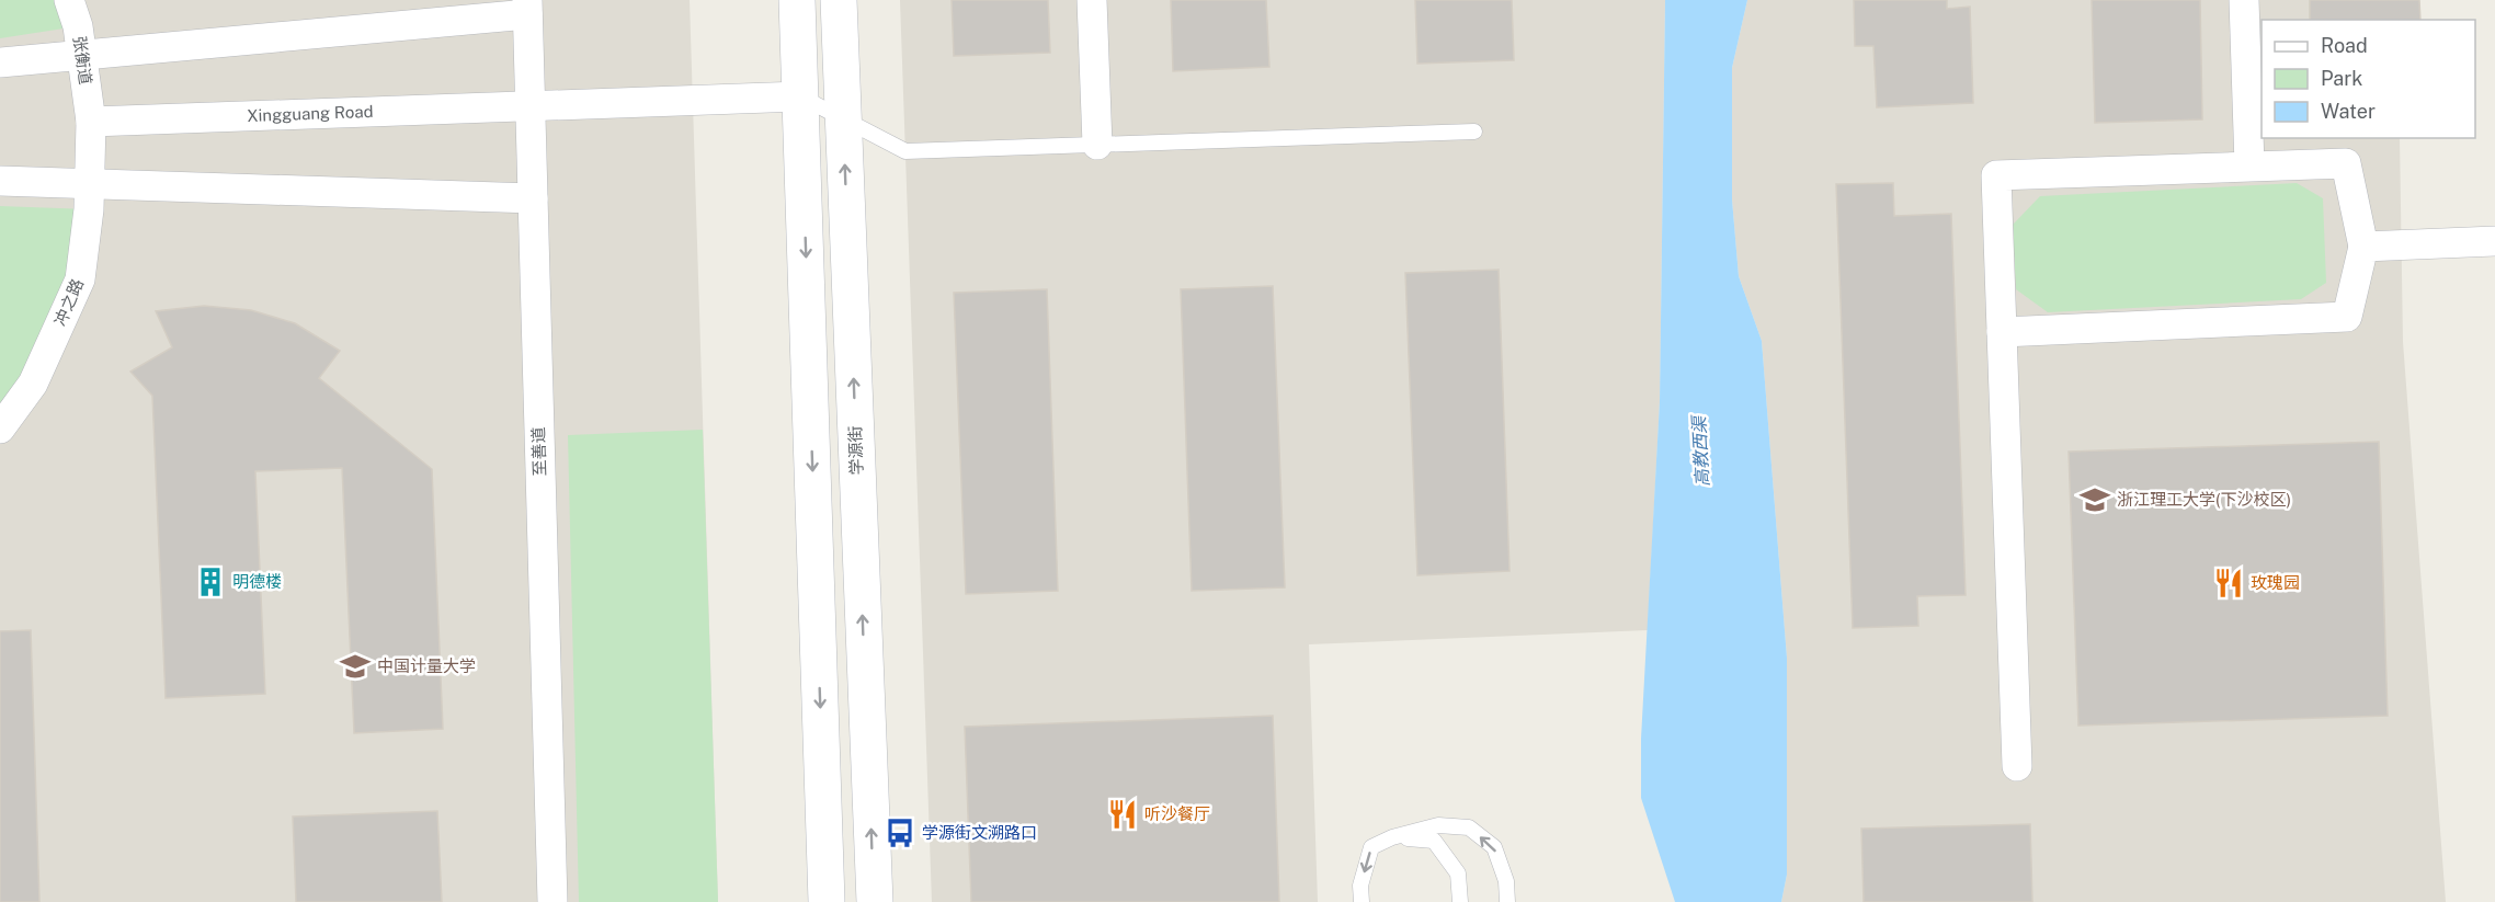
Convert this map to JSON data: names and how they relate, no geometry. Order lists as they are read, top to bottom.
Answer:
{
  "streets": {
    "main road": ["学源街"],
    "street": [
      "张衡道",
      "Xingguang Road",
      "冲之路",
      "至善道"
    ]
  },
  "crossings": [
    ["张衡道", "Xingguang Road"],
    ["张衡道", "冲之路"],
    ["Xingguang Road", "冲之路"],
    ["Xingguang Road", "至善道"]
  ],
  "water": ["高教西渠"],
  "places": {
    "school or university": ["浙江理工大学(下沙校区)", "中国计量大学"],
    "building": ["明德楼"],
    "restaurant": ["玫瑰园", "听沙餐厅"],
    "bus stop": ["学源街文溯路口"]
  },
  "legend": ["Road", "Park", "Water"]
}
